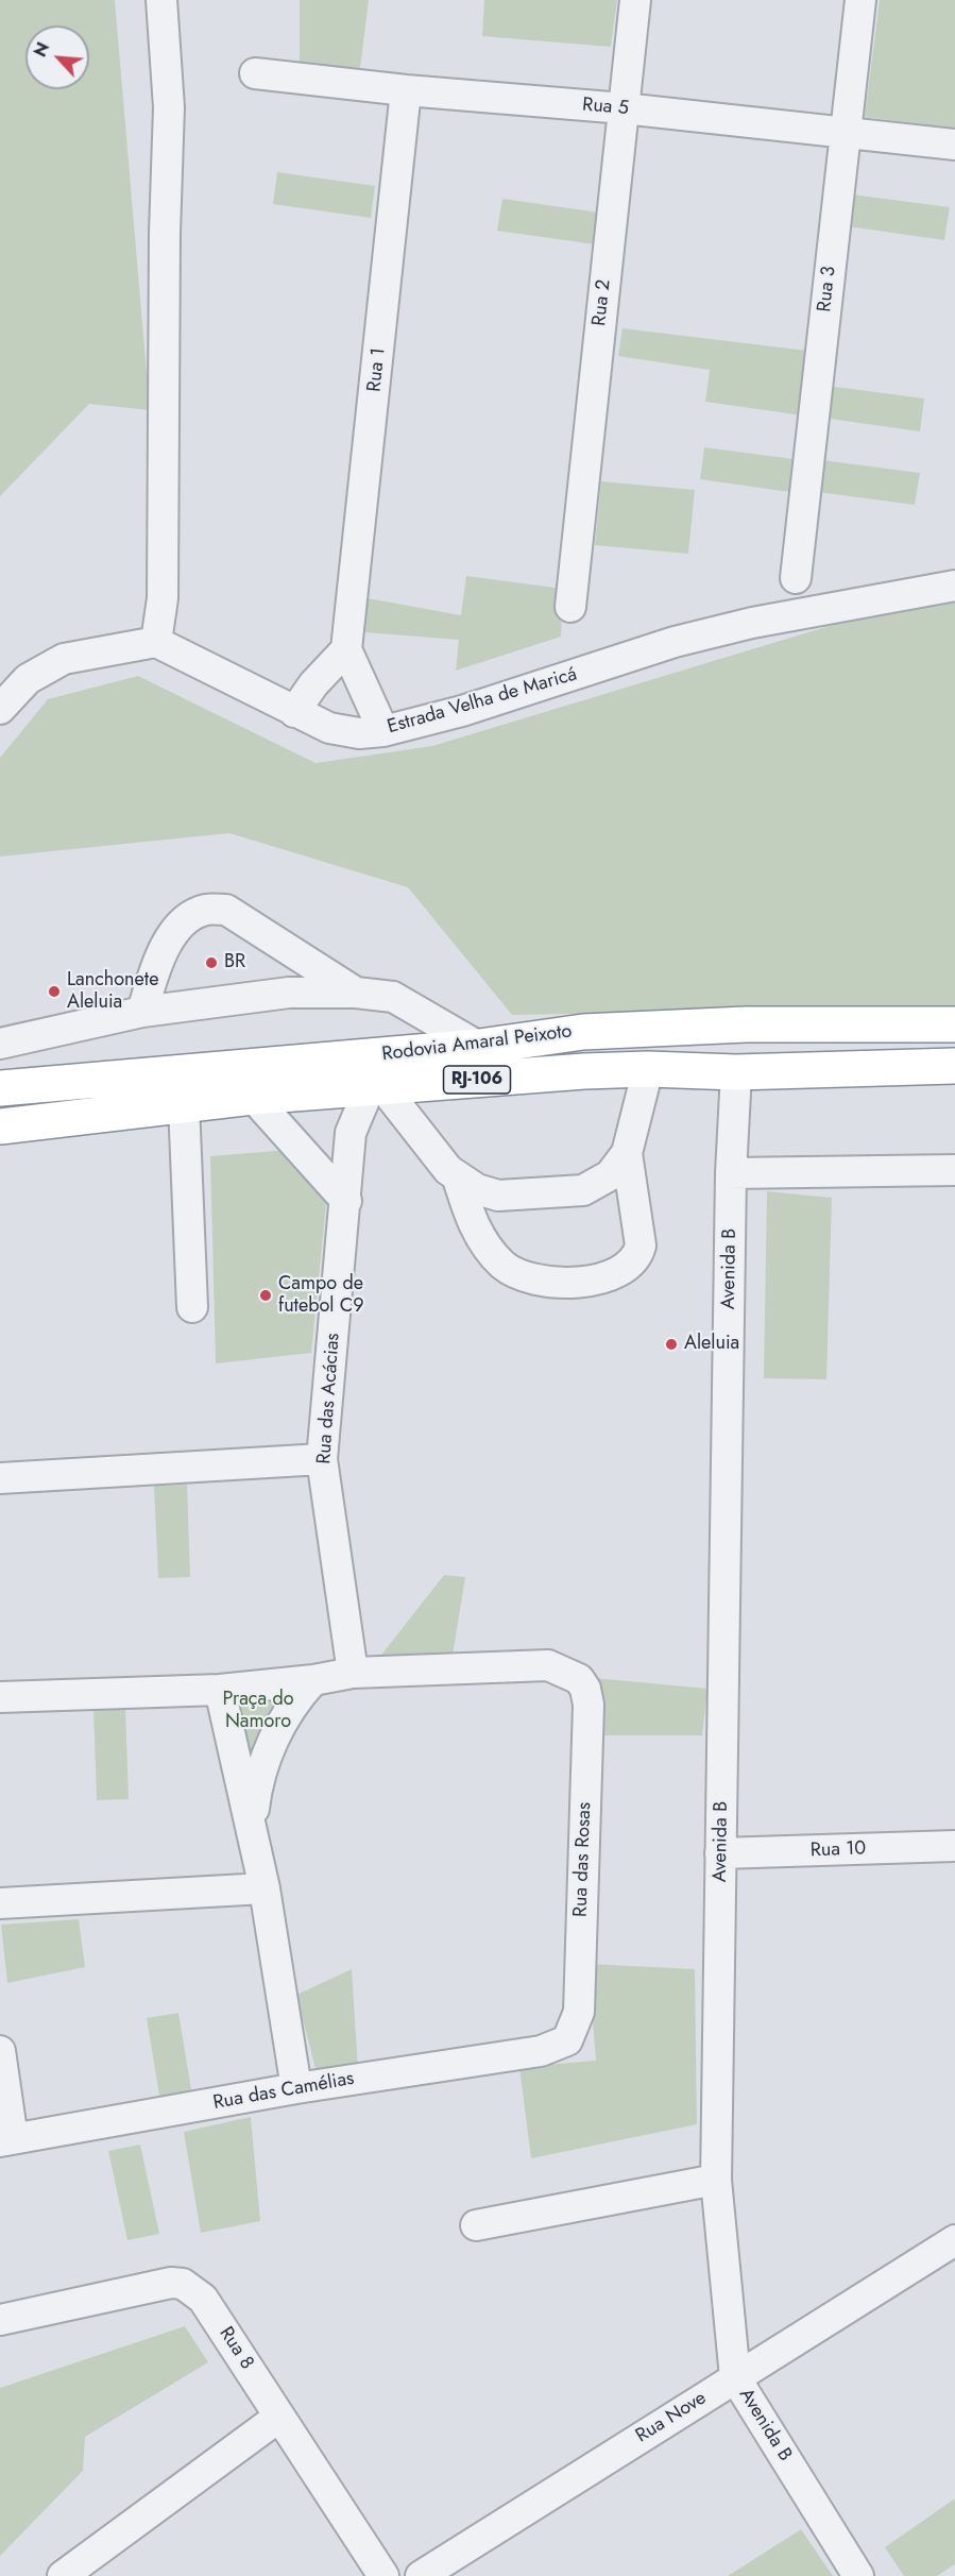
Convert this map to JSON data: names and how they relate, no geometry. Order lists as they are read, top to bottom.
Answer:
{
  "streets": {
    "highway": ["Rodovia Amaral Peixoto", "RJ-106"],
    "street": [
      "Rua 5",
      "Rua 3",
      "Rua 2",
      "Rua 1",
      "Estrada Velha de Maricá",
      "Avenida B",
      "Rua das Acácias",
      "Rua 10",
      "Rua das Rosas",
      "Rua das Camélias",
      "Rua 8",
      "Rua Nove"
    ]
  },
  "crossings": [
    ["Rua 5", "Rua 3"],
    ["Rua 5", "Rua 2"],
    ["Rua 5", "Rua 1"],
    ["Rodovia Amaral Peixoto", "Avenida B"],
    ["Rodovia Amaral Peixoto", "Rua das Acácias"],
    ["Avenida B", "Rua 10"],
    ["Avenida B", "Rua Nove"],
    ["Rua das Acácias", "Rua das Rosas"],
    ["Rua das Rosas", "Rua das Camélias"]
  ],
  "parks": ["Praça do Namoro"],
  "places": [
    "BR",
    "Lanchonete Aleluia",
    "Campo de futebol C9",
    "Aleluia"
  ],
  "north": "top left"
}
